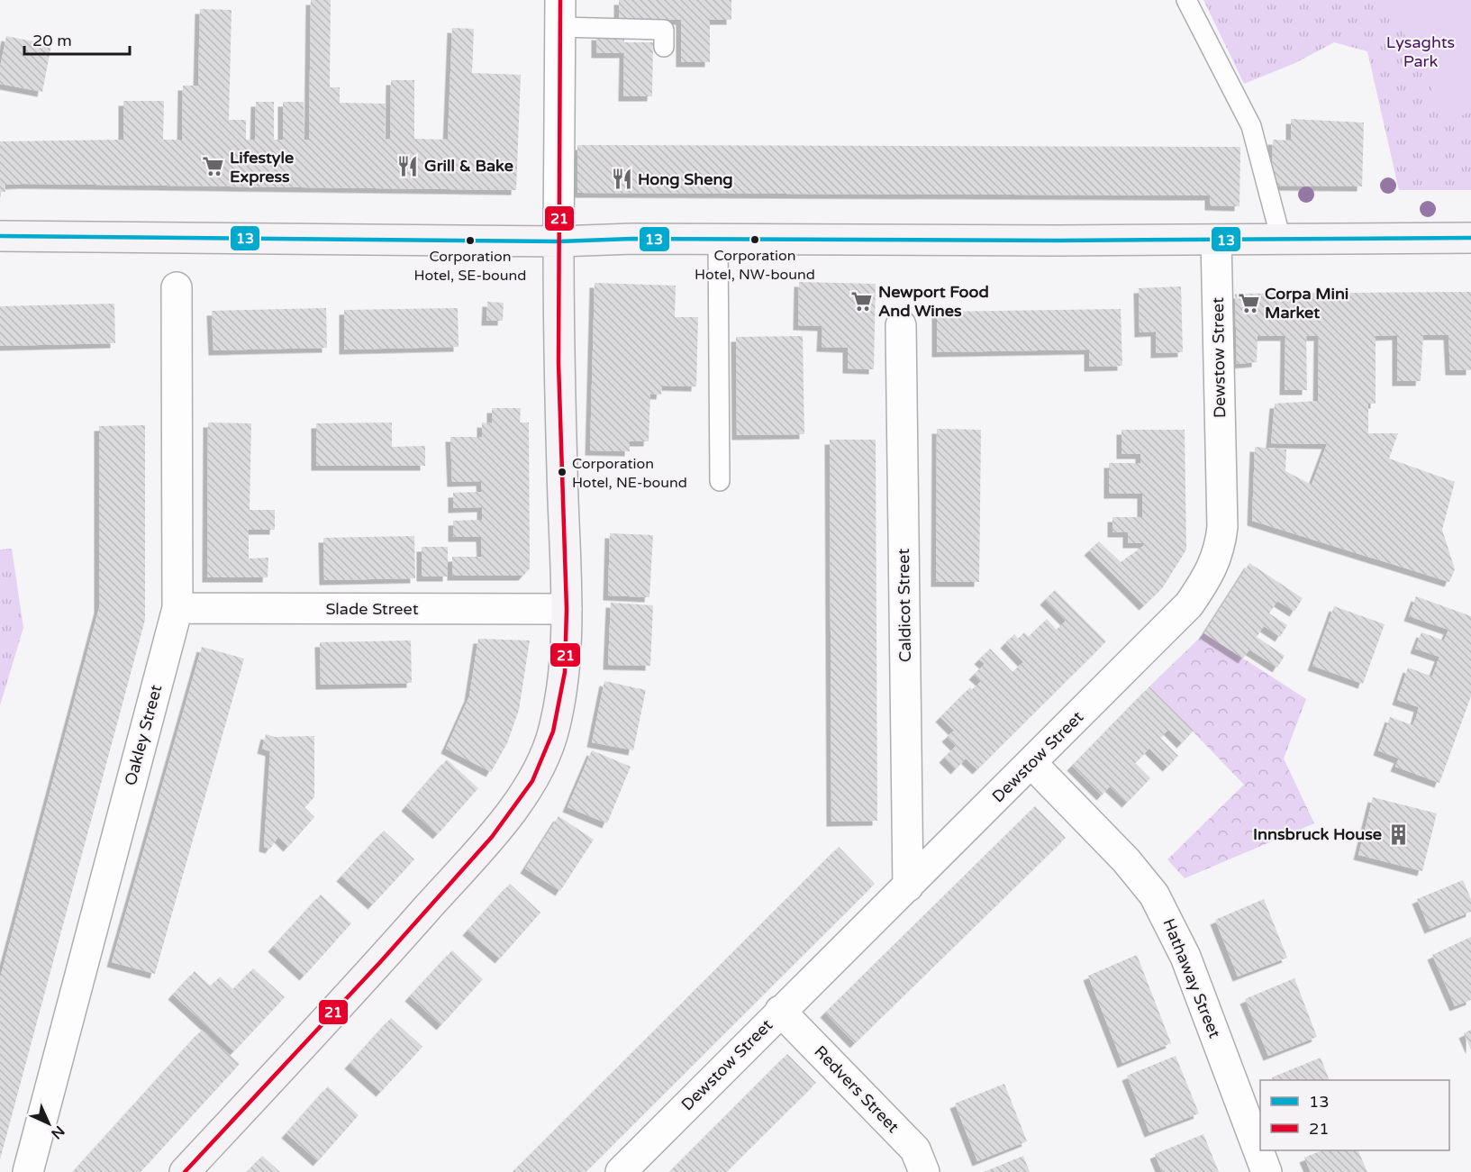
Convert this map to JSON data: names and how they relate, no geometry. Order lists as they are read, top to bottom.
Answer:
{
  "streets": {
    "street": [
      "Dewstow Street",
      "Caldicot Street",
      "Slade Street",
      "Oakley Street",
      "Hathaway Street",
      "Redvers Street"
    ]
  },
  "crossings": [
    ["Dewstow Street", "Caldicot Street"],
    ["Dewstow Street", "Hathaway Street"],
    ["Dewstow Street", "Redvers Street"],
    ["Slade Street", "Oakley Street"]
  ],
  "parks": ["Lysaghts Park"],
  "places": {
    "restaurant": ["Grill & Bake", "Hong Sheng"],
    "supermarket": ["Lifestyle Express", "Newport Food And Wines", "Corpa Mini Market"],
    "other": ["Corporation Hotel, NW-bound", "Corporation Hotel, SE-bound", "Corporation Hotel, NE-bound"],
    "building": ["Innsbruck House"]
  },
  "lines": ["transit line 21", "transit line 13"],
  "legend": ["13", "21"],
  "scale_bar": "20 m",
  "north": "bottom right"
}
